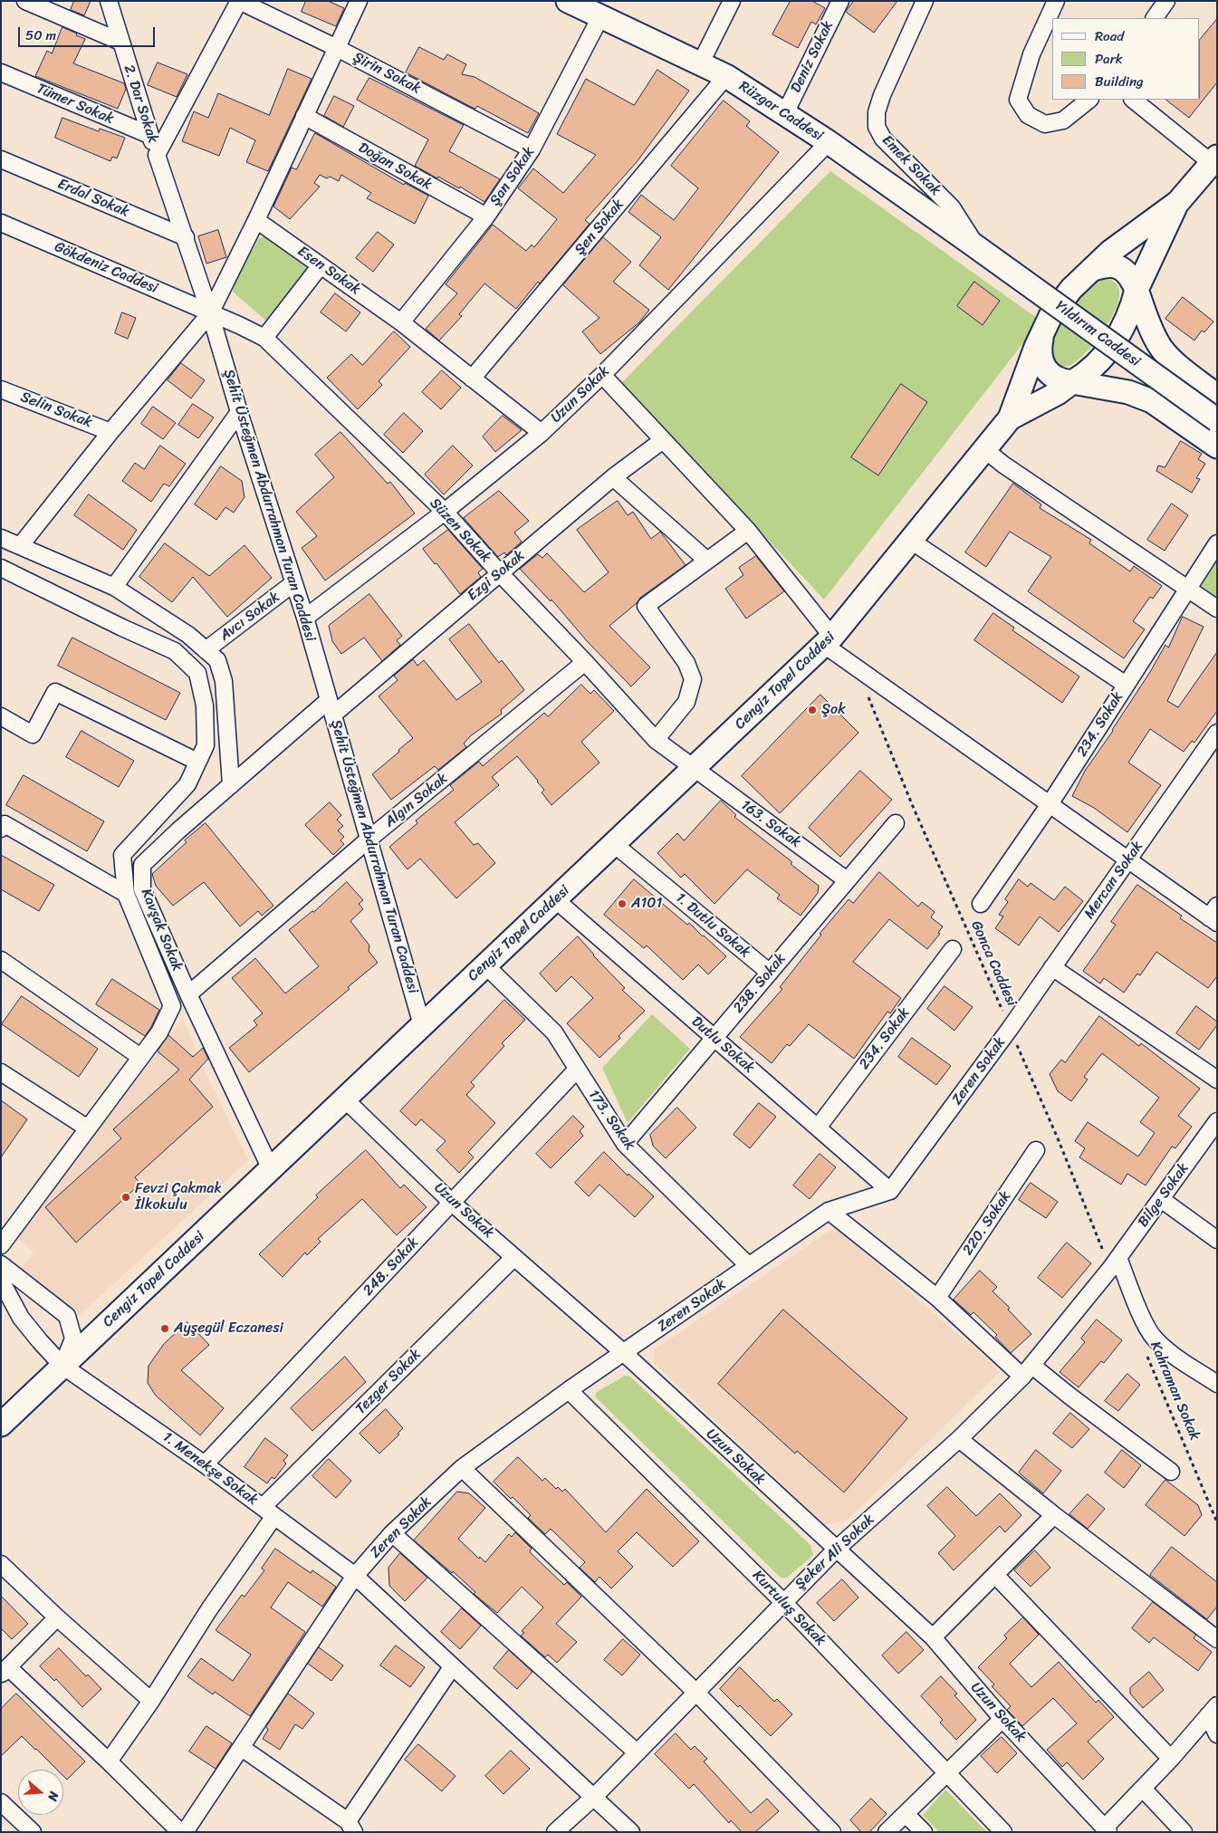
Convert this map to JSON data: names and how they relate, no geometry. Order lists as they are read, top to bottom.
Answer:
{
  "streets": {
    "main road": ["Rüzgar Caddesi", "Yıldırım Caddesi", "Cengiz Topel Caddesi"],
    "street": [
      "Deniz Sokak",
      "Şirin Sokak",
      "Tümer Sokak",
      "2. Dar Sokak",
      "Emek Sokak",
      "Doğan Sokak",
      "Şan Sokak",
      "Erdal Sokak",
      "Şen Sokak",
      "Gökdeniz Caddesi",
      "Esen Sokak",
      "Uzun Sokak",
      "Selin Sokak",
      "Şehit Üsteğmen Abdurrahman Turan Caddesi",
      "Süzen Sokak",
      "Ezgi Sokak",
      "Avcı Sokak",
      "234. Sokak",
      "Algın Sokak",
      "163. Sokak",
      "Mercan Sokak",
      "1. Dutlu Sokak",
      "Kavşak Sokak",
      "238. Sokak",
      "Dutlu Sokak",
      "Zeren Sokak",
      "173. Sokak",
      "Bilge Sokak",
      "220. Sokak",
      "248. Sokak",
      "Tezger Sokak",
      "1. Menekşe Sokak",
      "Şeker Ali Sokak",
      "Kurtuluş Sokak"
    ],
    "path": ["Gonca Caddesi", "Kahraman Sokak"]
  },
  "crossings": [
    ["Deniz Sokak", "Rüzgar Caddesi"],
    ["Şirin Sokak", "Şan Sokak"],
    ["Tümer Sokak", "2. Dar Sokak"],
    ["2. Dar Sokak", "Şehit Üsteğmen Abdurrahman Turan Caddesi"],
    ["Rüzgar Caddesi", "Emek Sokak"],
    ["Rüzgar Caddesi", "Şan Sokak"],
    ["Rüzgar Caddesi", "Şen Sokak"],
    ["Rüzgar Caddesi", "Yıldırım Caddesi"],
    ["Rüzgar Caddesi", "Uzun Sokak"],
    ["Emek Sokak", "Yıldırım Caddesi"],
    ["Doğan Sokak", "Şan Sokak"],
    ["Şan Sokak", "Esen Sokak"],
    ["Erdal Sokak", "Şehit Üsteğmen Abdurrahman Turan Caddesi"],
    ["Şen Sokak", "Esen Sokak"],
    ["Gökdeniz Caddesi", "Şehit Üsteğmen Abdurrahman Turan Caddesi"],
    ["Gökdeniz Caddesi", "Süzen Sokak"],
    ["Esen Sokak", "Uzun Sokak"],
    ["Uzun Sokak", "Şehit Üsteğmen Abdurrahman Turan Caddesi"],
    ["Uzun Sokak", "Süzen Sokak"],
    ["Uzun Sokak", "Cengiz Topel Caddesi"],
    ["Uzun Sokak", "Zeren Sokak"],
    ["Uzun Sokak", "248. Sokak"],
    ["Uzun Sokak", "Tezger Sokak"],
    ["Uzun Sokak", "Şeker Ali Sokak"],
    ["Şehit Üsteğmen Abdurrahman Turan Caddesi", "Süzen Sokak"],
    ["Şehit Üsteğmen Abdurrahman Turan Caddesi", "Ezgi Sokak"],
    ["Şehit Üsteğmen Abdurrahman Turan Caddesi", "Avcı Sokak"],
    ["Şehit Üsteğmen Abdurrahman Turan Caddesi", "Cengiz Topel Caddesi"],
    ["Şehit Üsteğmen Abdurrahman Turan Caddesi", "Algın Sokak"],
    ["Şehit Üsteğmen Abdurrahman Turan Caddesi", "Kavşak Sokak"],
    ["Süzen Sokak", "Ezgi Sokak"],
    ["Süzen Sokak", "Cengiz Topel Caddesi"],
    ["Süzen Sokak", "Algın Sokak"],
    ["Süzen Sokak", "163. Sokak"],
    ["Ezgi Sokak", "Kavşak Sokak"],
    ["Cengiz Topel Caddesi", "163. Sokak"],
    ["Cengiz Topel Caddesi", "1. Dutlu Sokak"],
    ["Cengiz Topel Caddesi", "Kavşak Sokak"],
    ["Cengiz Topel Caddesi", "Dutlu Sokak"],
    ["Cengiz Topel Caddesi", "173. Sokak"],
    ["Cengiz Topel Caddesi", "1. Menekşe Sokak"],
    ["234. Sokak", "Dutlu Sokak"],
    ["Algın Sokak", "Kavşak Sokak"],
    ["163. Sokak", "238. Sokak"],
    ["Mercan Sokak", "Gonca Caddesi"],
    ["Mercan Sokak", "Zeren Sokak"],
    ["1. Dutlu Sokak", "238. Sokak"],
    ["Gonca Caddesi", "Zeren Sokak"],
    ["Gonca Caddesi", "Bilge Sokak"],
    ["Gonca Caddesi", "Şeker Ali Sokak"],
    ["238. Sokak", "Dutlu Sokak"],
    ["238. Sokak", "173. Sokak"],
    ["Dutlu Sokak", "Zeren Sokak"],
    ["Zeren Sokak", "173. Sokak"],
    ["Zeren Sokak", "1. Menekşe Sokak"],
    ["Zeren Sokak", "Kurtuluş Sokak"],
    ["173. Sokak", "248. Sokak"],
    ["Bilge Sokak", "Şeker Ali Sokak"],
    ["248. Sokak", "1. Menekşe Sokak"],
    ["Tezger Sokak", "1. Menekşe Sokak"],
    ["1. Menekşe Sokak", "Şeker Ali Sokak"],
    ["Şeker Ali Sokak", "Kurtuluş Sokak"]
  ],
  "places": [
    "Şok",
    "A101",
    "Fevzi Çakmak İlkokulu",
    "Ayşegül Eczanesi"
  ],
  "legend": ["Road", "Park", "Building"],
  "scale_bar": "50 m",
  "north": "right"
}
